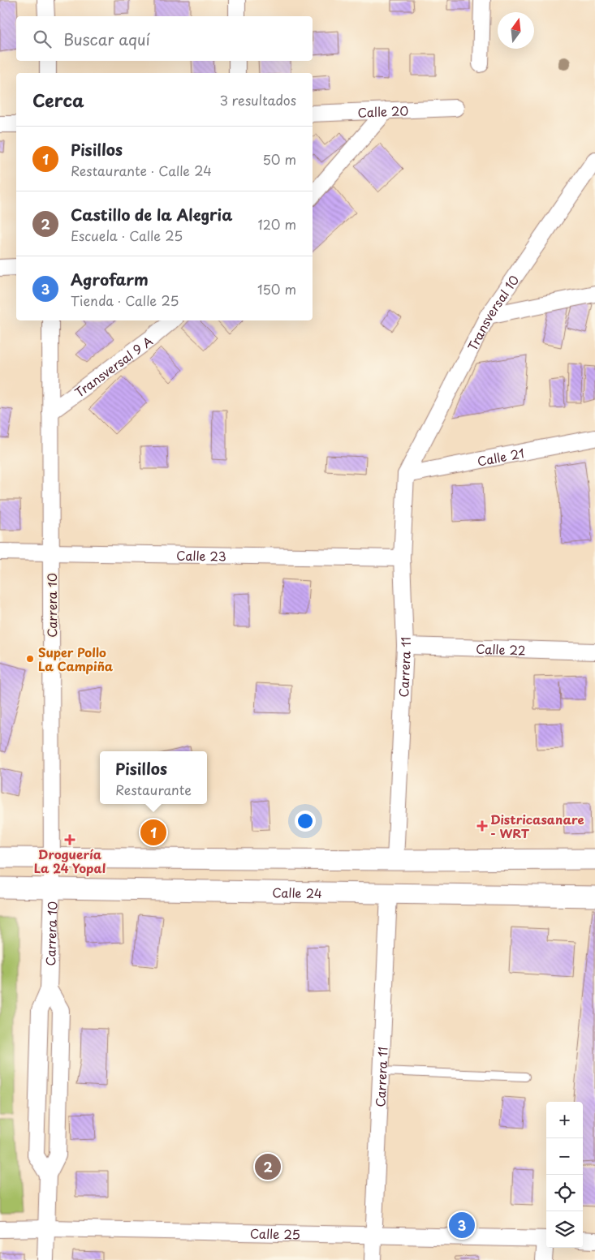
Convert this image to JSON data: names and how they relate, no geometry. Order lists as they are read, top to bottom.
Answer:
{
  "streets": {
    "street": [
      "Calle 20",
      "Transversal 10",
      "Transversal 9 A",
      "Calle 21",
      "Calle 23",
      "Carrera 10",
      "Calle 22",
      "Carrera 11",
      "Calle 24",
      "Calle 25"
    ]
  },
  "crossings": [
    ["Transversal 10", "Calle 21"],
    ["Transversal 10", "Carrera 11"],
    ["Transversal 9 A", "Carrera 10"],
    ["Calle 21", "Carrera 11"],
    ["Calle 23", "Carrera 10"],
    ["Calle 23", "Carrera 11"],
    ["Carrera 10", "Calle 24"],
    ["Calle 22", "Carrera 11"],
    ["Carrera 11", "Calle 24"],
    ["Carrera 11", "Calle 25"]
  ],
  "places": {
    "other": ["Super Pollo La Campiña"],
    "health": ["Districasanare - WRT", "Droguería La 24 Yopal"]
  },
  "north": "top",
  "page": {
    "search": "Buscar aquí",
    "heading": ["Cerca", "3 resultados"],
    "list": [
      {
        "mark": "1",
        "name": "Pisillos",
        "note": "Restaurante · Calle 24",
        "value": "50 m"
      },
      {
        "mark": "2",
        "name": "Castillo de la Alegria",
        "note": "Escuela · Calle 25",
        "value": "120 m"
      },
      {
        "mark": "3",
        "name": "Agrofarm",
        "note": "Tienda · Calle 25",
        "value": "150 m"
      }
    ],
    "popup": ["Pisillos", "Restaurante"],
    "pins": ["1", "2", "3"],
    "map_buttons": ["+", "−"]
  }
}
